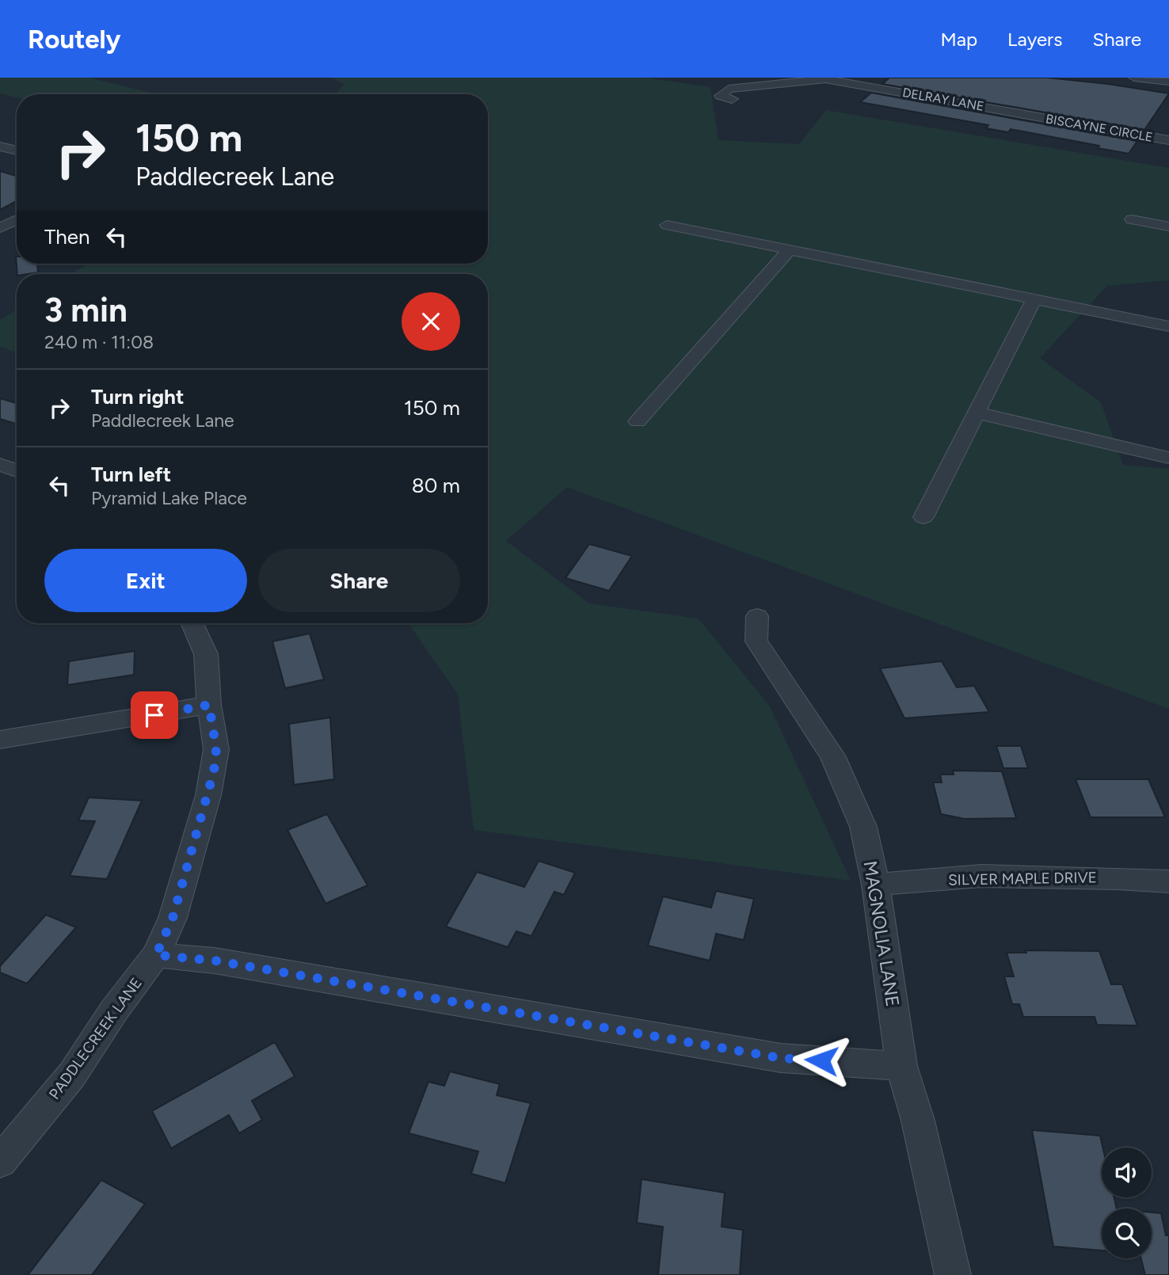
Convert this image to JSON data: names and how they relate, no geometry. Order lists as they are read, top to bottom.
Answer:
{
  "streets": {
    "street": [
      "DELRAY LANE",
      "BISCAYNE CIRCLE",
      "SILVER MAPLE DRIVE",
      "MAGNOLIA LANE",
      "PADDLECREEK LANE"
    ]
  },
  "crossings": [
    ["DELRAY LANE", "BISCAYNE CIRCLE"],
    ["SILVER MAPLE DRIVE", "MAGNOLIA LANE"]
  ],
  "page": {
    "header": "Routely",
    "nav": ["Map", "Layers", "Share"],
    "turn": ["150 m", "Paddlecreek Lane"],
    "then": "Then",
    "heading": ["3 min", "240 m · 11:08"],
    "list": [
      {
        "name": "Turn right",
        "note": "Paddlecreek Lane",
        "value": "150 m"
      },
      {
        "name": "Turn left",
        "note": "Pyramid Lake Place",
        "value": "80 m"
      }
    ],
    "buttons": ["Exit", "Share"]
  }
}
